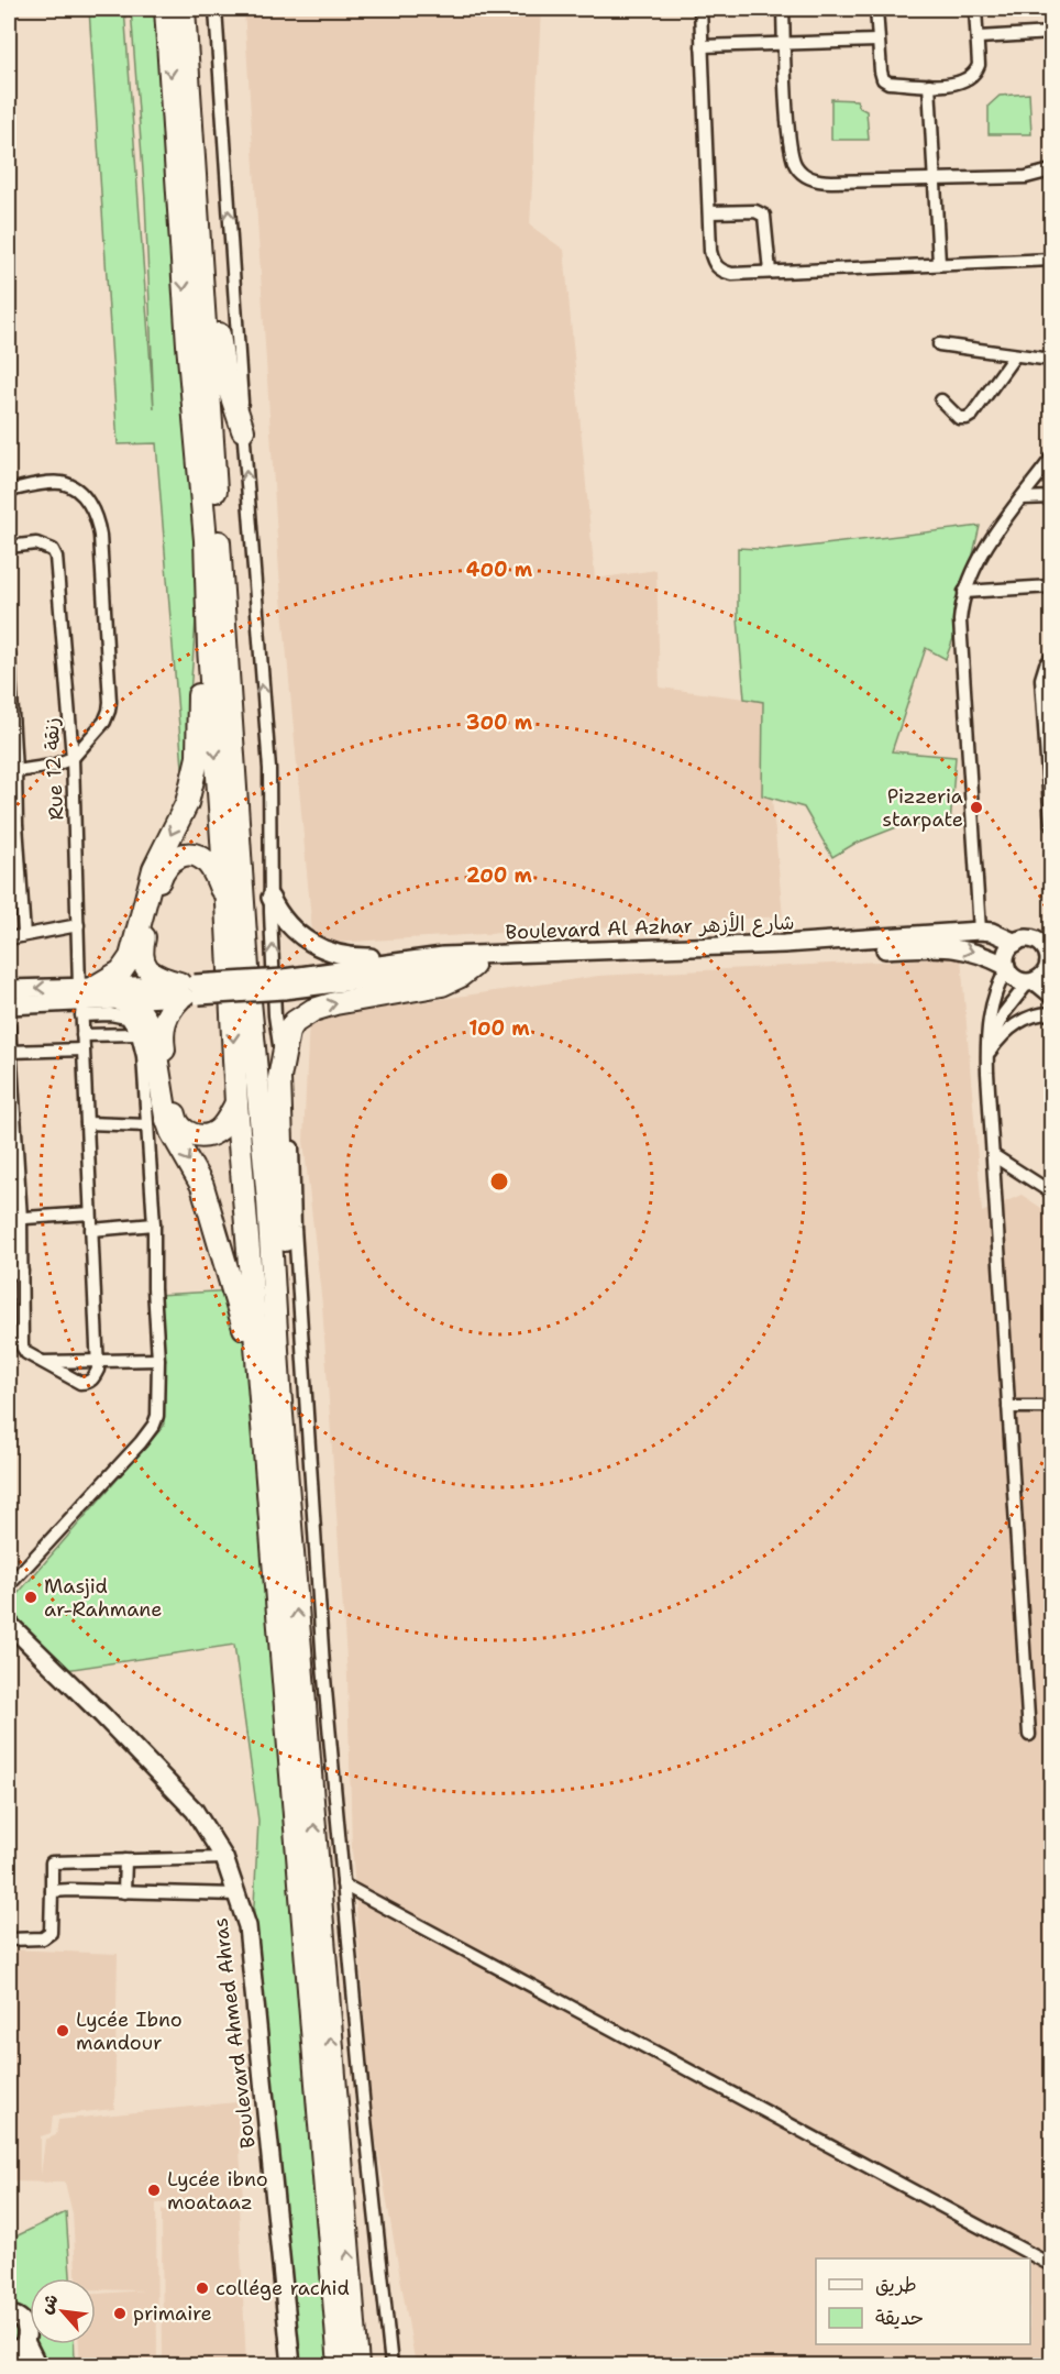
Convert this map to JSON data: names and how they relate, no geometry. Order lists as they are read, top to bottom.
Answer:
{
  "streets": {
    "main road": ["Boulevard Al Azhar شارع الأزهر", "Boulevard Ahmed Ahras"],
    "street": ["Rue 12 زنقة"]
  },
  "places": [
    "Pizzeria starpate",
    "Masjid ar-Rahmane",
    "Lycée Ibno mandour",
    "Lycée ibno moataaz",
    "collége rachid",
    "primaire"
  ],
  "legend": ["طريق", "حديقة"],
  "north": "top left",
  "rings": [
    "400 m",
    "300 m",
    "200 m",
    "100 m"
  ]
}
